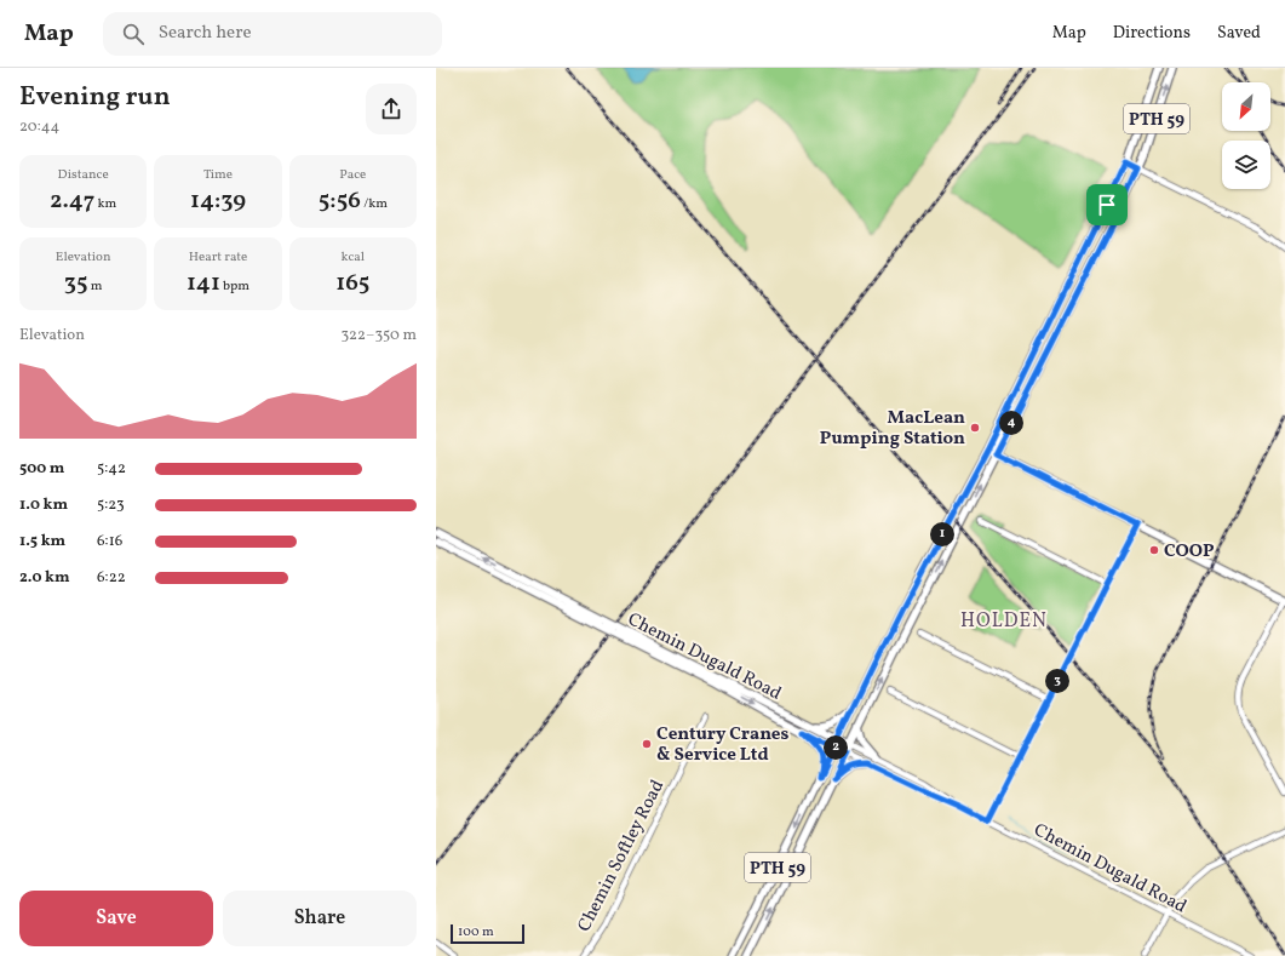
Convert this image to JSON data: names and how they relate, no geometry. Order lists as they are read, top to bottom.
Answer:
{
  "streets": {
    "main road": ["PTH 59", "Chemin Dugald Road"],
    "street": ["Chemin Softley Road"]
  },
  "crossings": [
    ["PTH 59", "Chemin Dugald Road"]
  ],
  "districts": ["HOLDEN"],
  "places": ["MacLean Pumping Station", "COOP", "Century Cranes & Service Ltd"],
  "scale_bar": "100 m",
  "north": "bottom left",
  "page": {
    "header": "Map",
    "search": "Search here",
    "nav": ["Map", "Directions", "Saved"],
    "heading": ["Evening run", "20:44"],
    "stats": [
      ["Distance", "2.47 km"],
      ["Time", "14:39"],
      ["Pace", "5:56 /km"],
      ["Elevation", "35 m"],
      ["Heart rate", "141 bpm"],
      ["kcal", "165"]
    ],
    "chart": ["Elevation", "322–350 m"],
    "pins": [
      "4",
      "1",
      "3",
      "2"
    ],
    "list": [
      {
        "name": "500 m",
        "note": "5:42"
      },
      {
        "name": "1.0 km",
        "note": "5:23"
      },
      {
        "name": "1.5 km",
        "note": "6:16"
      },
      {
        "name": "2.0 km",
        "note": "6:22"
      }
    ],
    "buttons": ["Save", "Share"],
    "scale": "100 m"
  }
}
